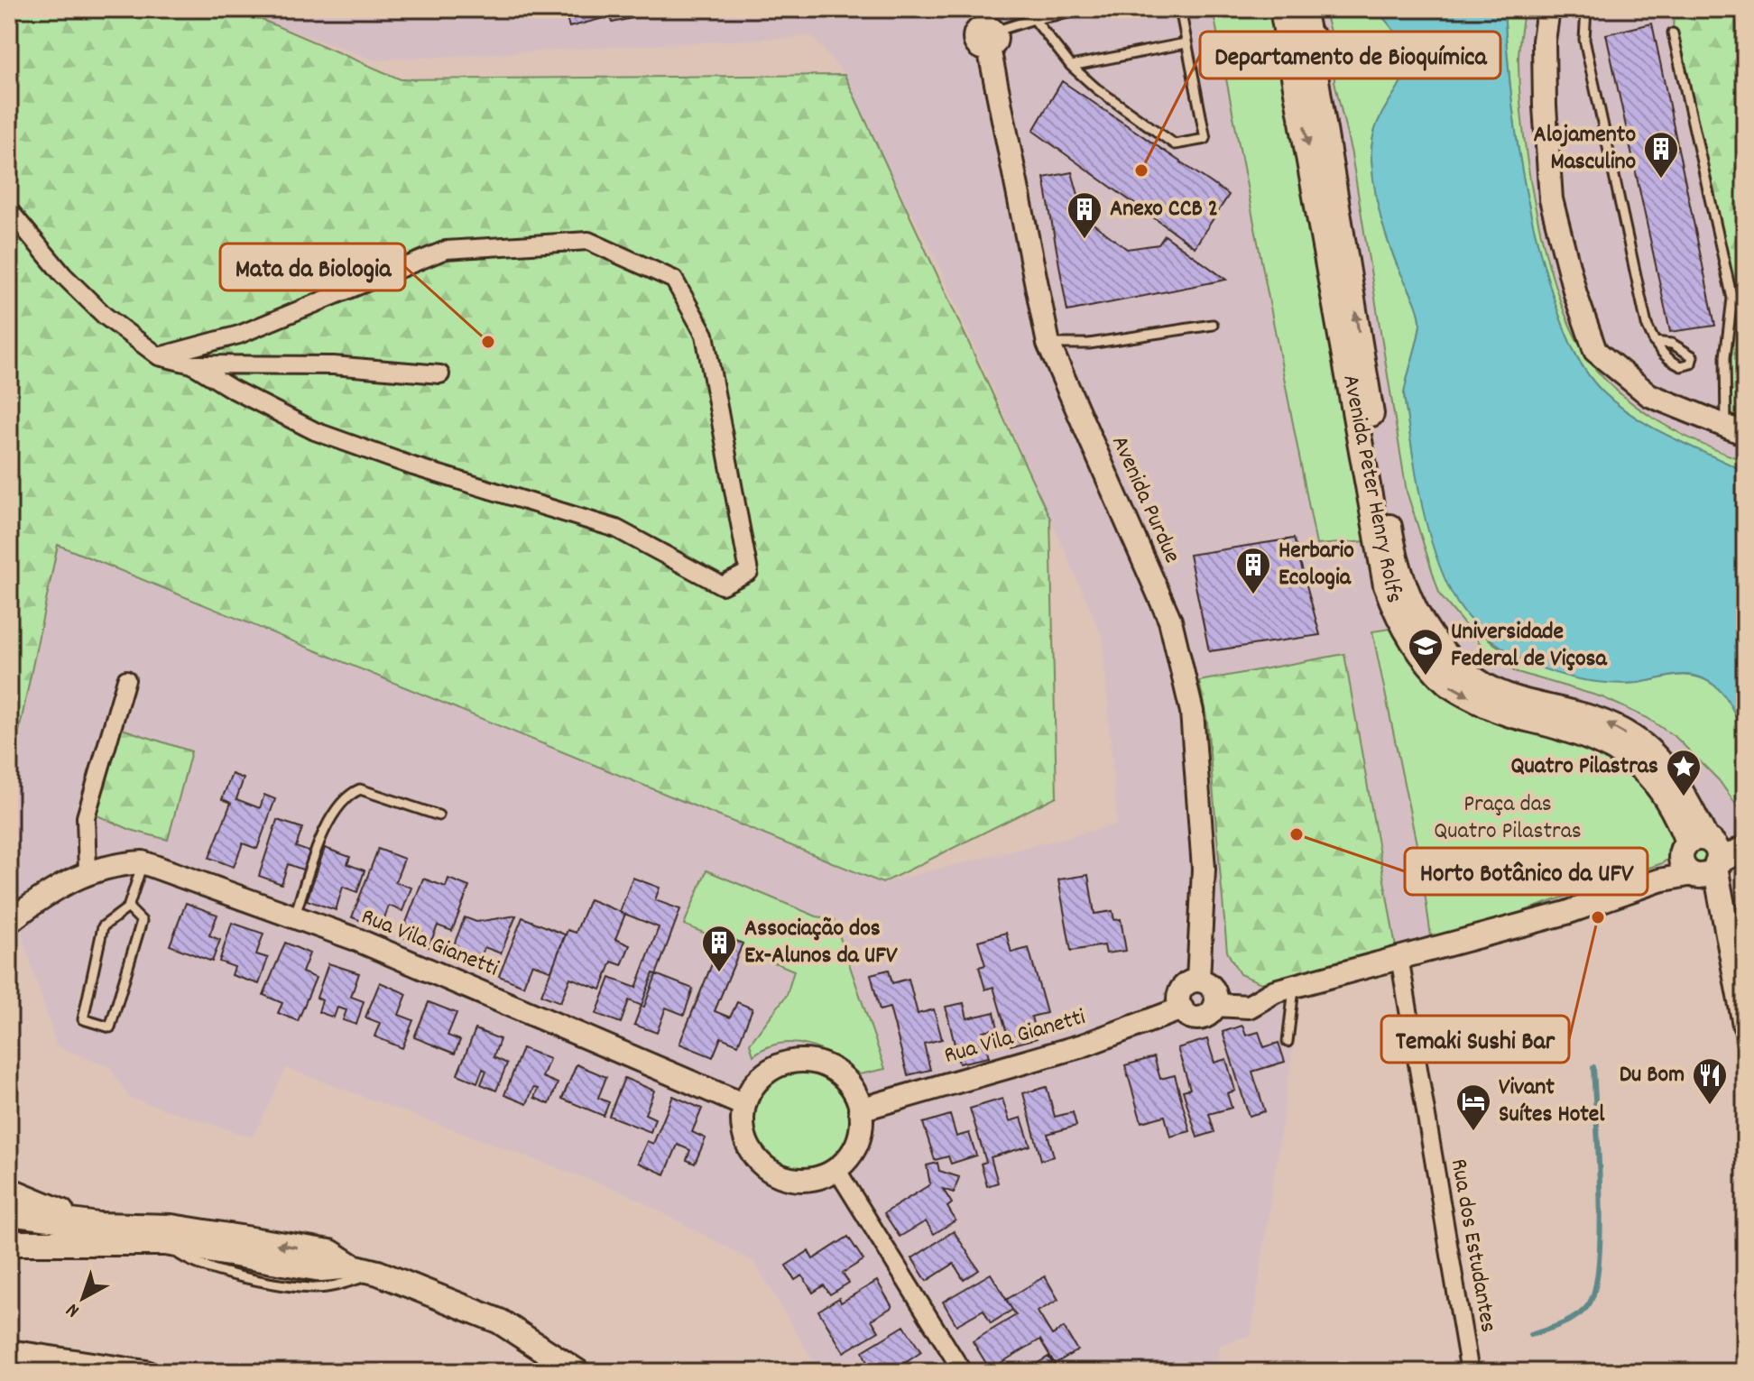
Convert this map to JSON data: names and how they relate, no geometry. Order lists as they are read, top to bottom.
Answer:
{
  "streets": {
    "main road": ["Avenida Peter Henry Rolfs"],
    "street": ["Avenida Purdue", "Rua Vila Gianetti", "Rua dos Estudantes"]
  },
  "crossings": [
    ["Avenida Purdue", "Rua Vila Gianetti"]
  ],
  "parks": ["Praça das Quatro Pilastras"],
  "places": {
    "other": [
      "Departamento de Bioquímica",
      "Mata da Biologia",
      "Horto Botânico da UFV",
      "Temaki Sushi Bar"
    ],
    "building": [
      "Alojamento Masculino",
      "Anexo CCB 2",
      "Herbario Ecologia",
      "Associação dos Ex-Alunos da UFV"
    ],
    "school or university": ["Universidade Federal de Viçosa"],
    "place": ["Quatro Pilastras"],
    "restaurant": ["Du Bom"],
    "hotel": ["Vivant Suítes Hotel"]
  },
  "north": "bottom left"
}
